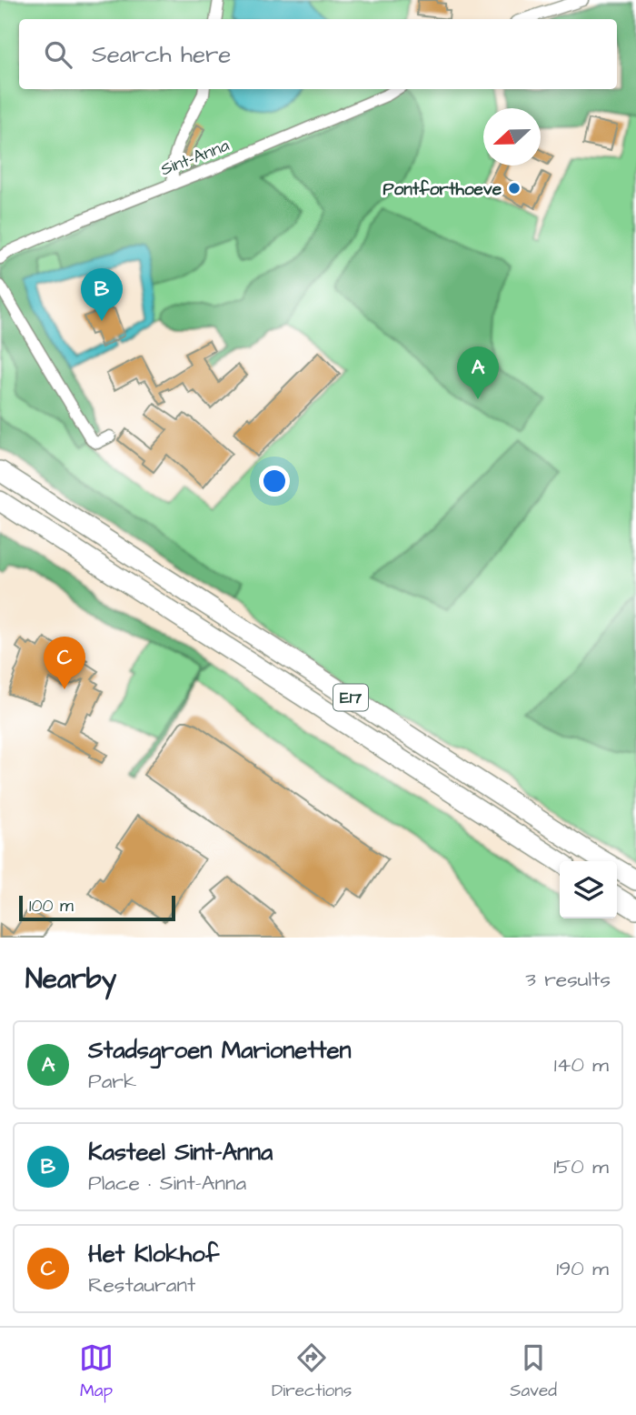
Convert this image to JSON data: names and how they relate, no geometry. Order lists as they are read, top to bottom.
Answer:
{
  "streets": {
    "highway": ["E17"],
    "street": ["Sint-Anna"]
  },
  "places": ["Pontforthoeve"],
  "scale_bar": "100 m",
  "north": "left",
  "page": {
    "search": "Search here",
    "pins": ["B", "A", "C"],
    "scale": "100 m",
    "heading": ["Nearby", "3 results"],
    "list": [
      {
        "mark": "A",
        "name": "Stadsgroen Marionetten",
        "note": "Park",
        "value": "140 m"
      },
      {
        "mark": "B",
        "name": "Kasteel Sint-Anna",
        "note": "Place · Sint-Anna",
        "value": "150 m"
      },
      {
        "mark": "C",
        "name": "Het Klokhof",
        "note": "Restaurant",
        "value": "190 m"
      }
    ],
    "nav": ["Map", "Directions", "Saved"]
  }
}
